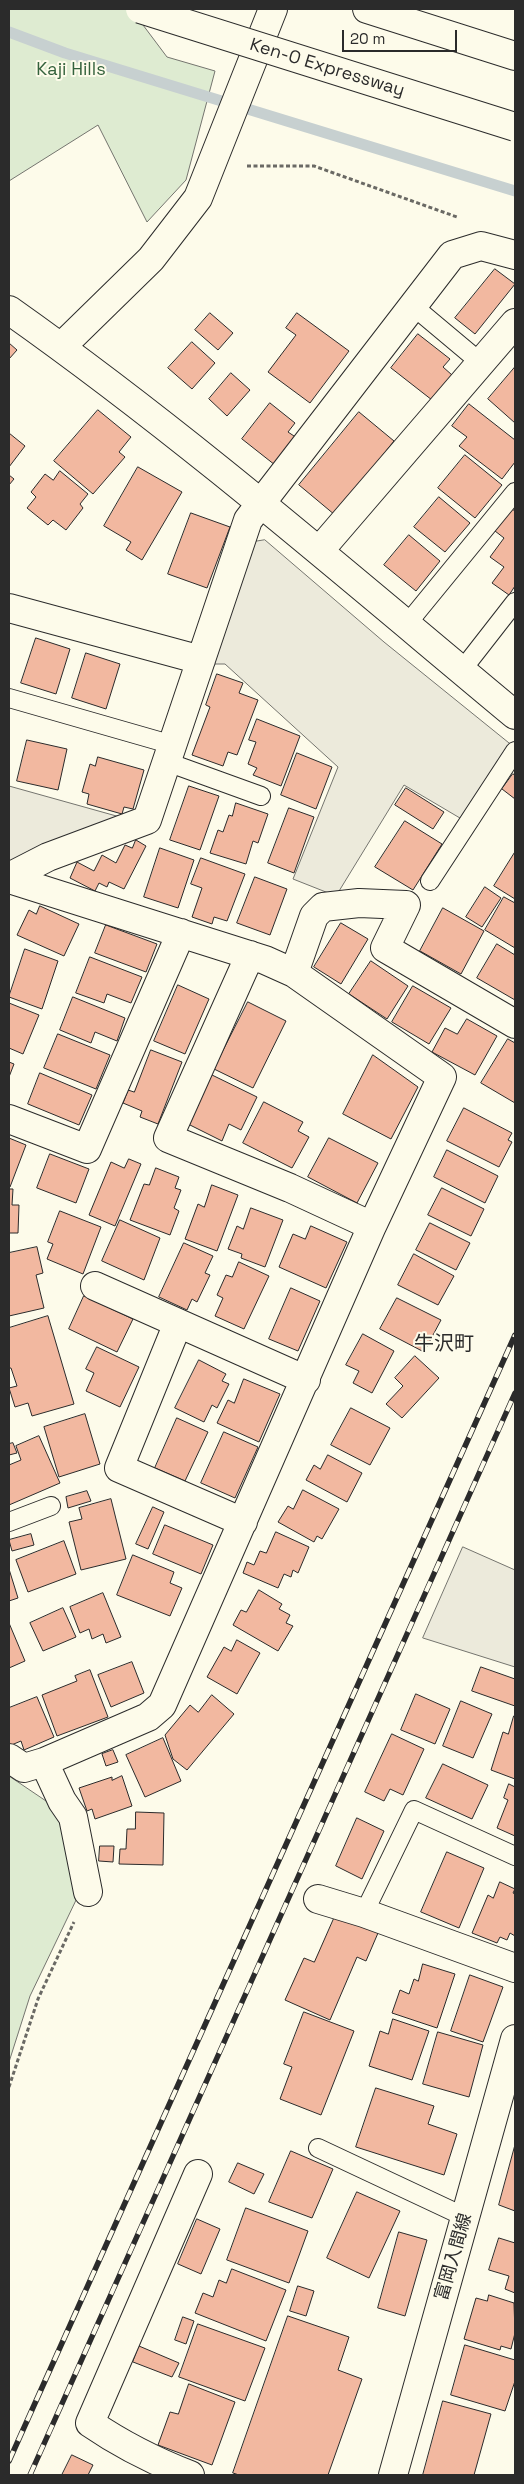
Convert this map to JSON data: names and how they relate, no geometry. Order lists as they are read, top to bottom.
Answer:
{
  "streets": {
    "main road": ["Ken-O Expressway", "富岡入間線"]
  },
  "districts": ["牛沢町"],
  "parks": ["Kaji Hills"],
  "scale_bar": "20 m"
}
